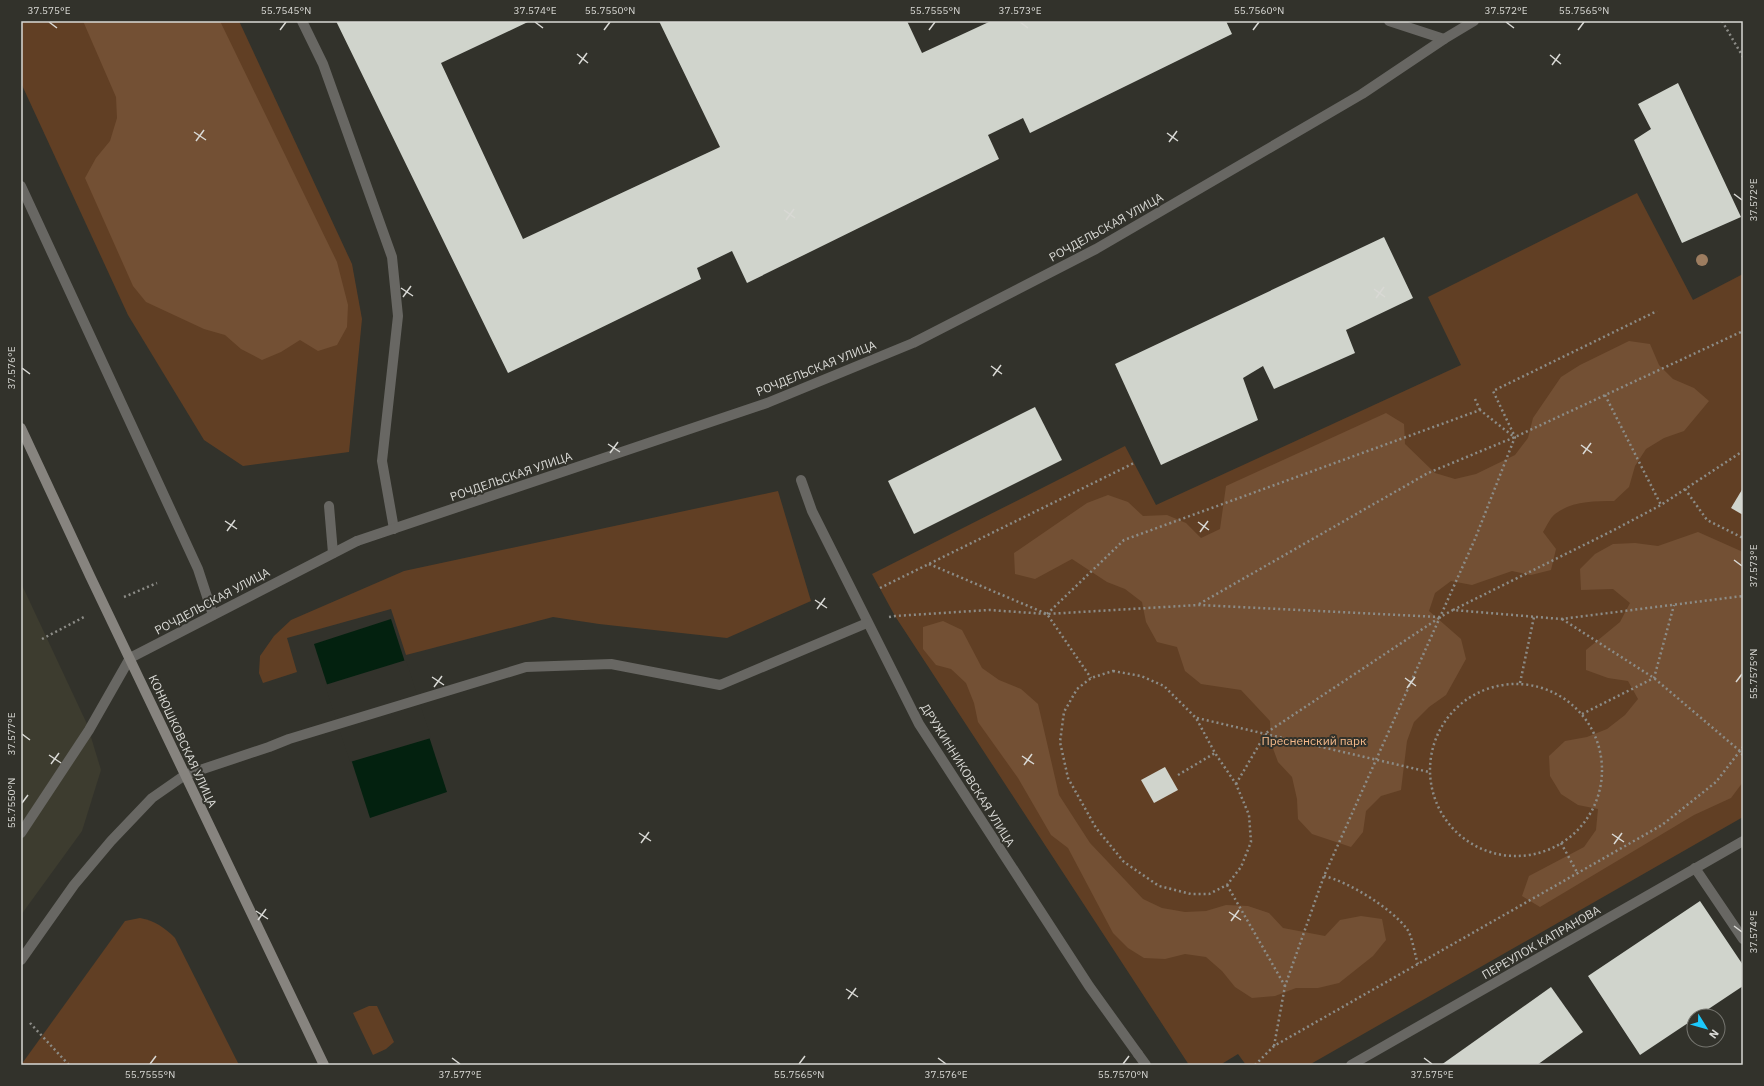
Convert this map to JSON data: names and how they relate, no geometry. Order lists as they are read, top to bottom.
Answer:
{
  "streets": {
    "main road": ["КОНЮШКОВСКАЯ УЛИЦА"],
    "street": ["РОЧДЕЛЬСКАЯ УЛИЦА", "ДРУЖИННИКОВСКАЯ УЛИЦА", "ПЕРЕУЛОК КАПРАНОВА"]
  },
  "crossings": [
    ["РОЧДЕЛЬСКАЯ УЛИЦА", "КОНЮШКОВСКАЯ УЛИЦА"]
  ],
  "parks": ["Пресненский парк"],
  "north": "bottom right",
  "coordinates": [
    "37.575°E",
    "55.7545°N",
    "37.574°E",
    "55.7550°N",
    "55.7555°N",
    "37.573°E",
    "55.7560°N",
    "37.572°E",
    "55.7565°N",
    "37.576°E",
    "55.7575°N",
    "37.577°E",
    "55.7570°N"
  ]
}
